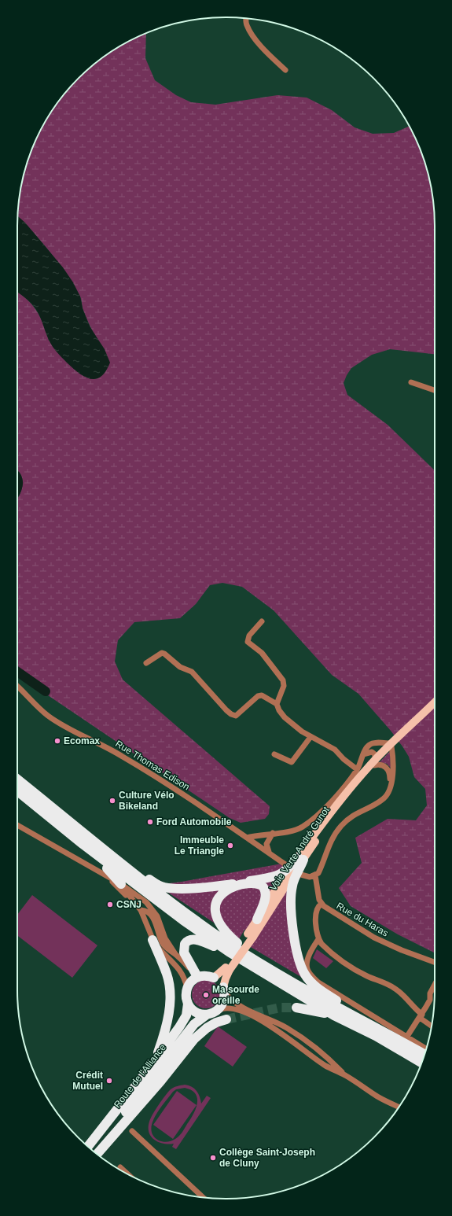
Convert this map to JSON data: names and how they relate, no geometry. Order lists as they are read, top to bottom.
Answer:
{
  "streets": {
    "highway": ["Route de l'Alliance"],
    "main road": ["Voie Verte André Gunot"],
    "street": ["Rue Thomas Edison", "Rue du Haras"]
  },
  "places": [
    "Ecomax",
    "Culture Vélo Bikeland",
    "Ford Automobile",
    "Immeuble Le Triangle",
    "CSNJ",
    "Ma sourde oreille",
    "Crédit Mutuel",
    "Collège Saint-Joseph de Cluny"
  ]
}
